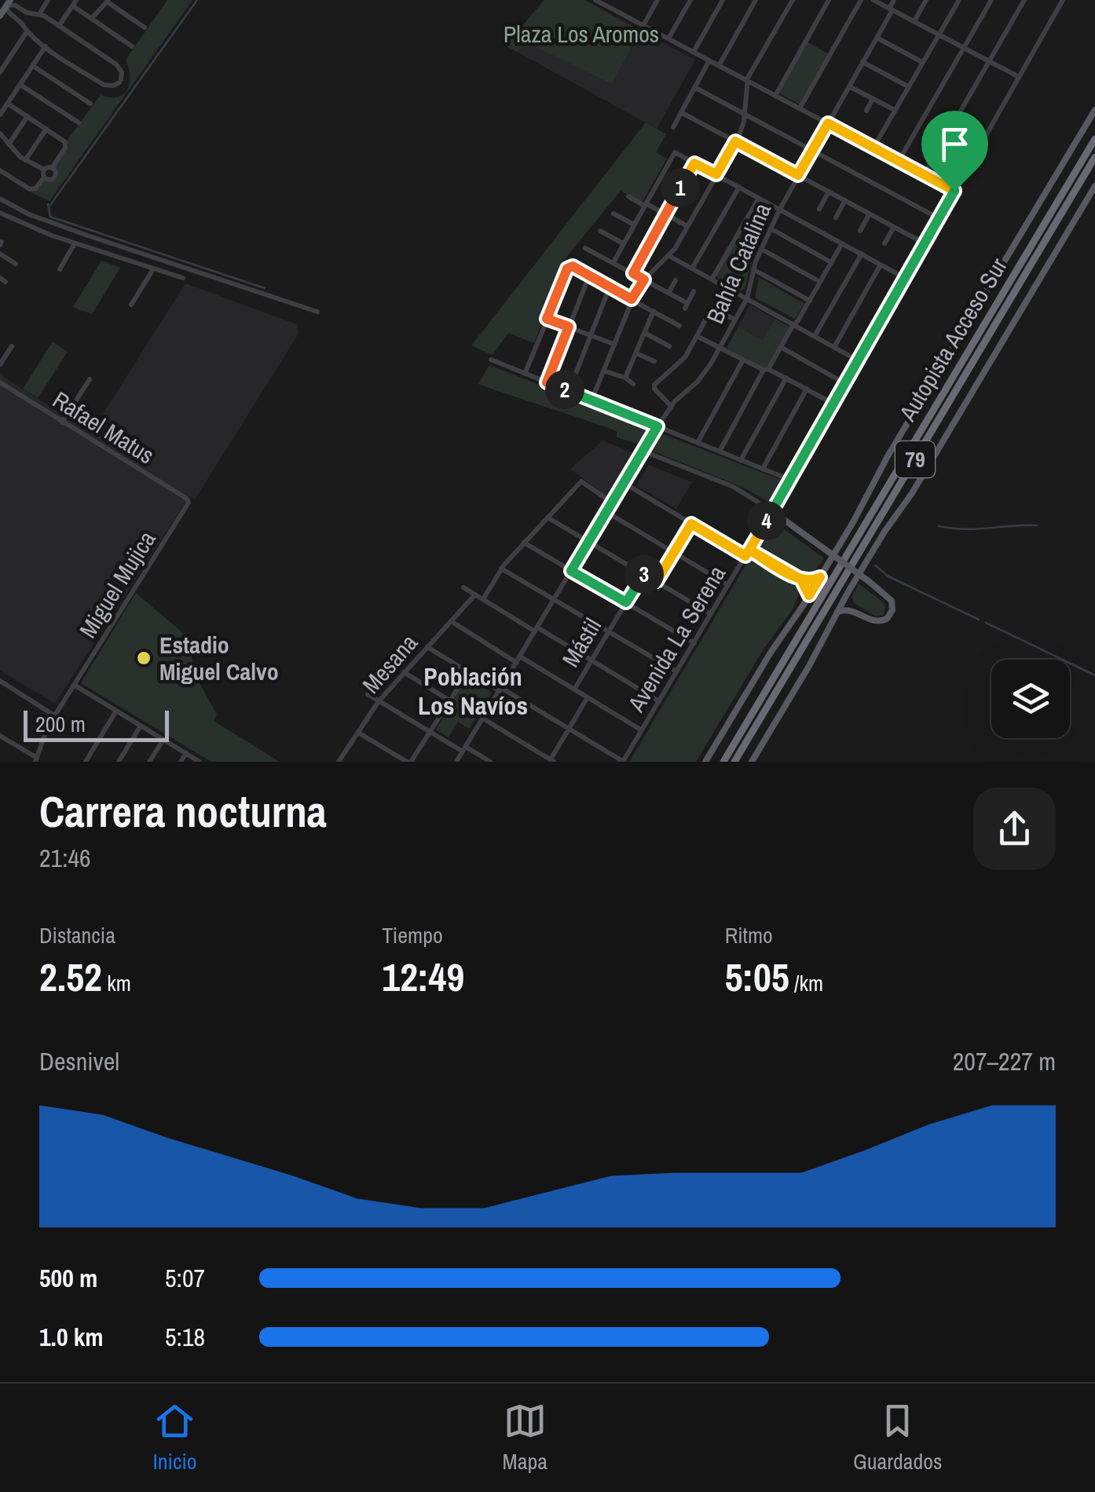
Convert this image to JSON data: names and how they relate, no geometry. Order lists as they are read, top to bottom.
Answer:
{
  "streets": {
    "highway": ["Autopista Acceso Sur", "79"],
    "street": [
      "Bahía Catalina",
      "Rafael Matus",
      "Miguel Mujica",
      "Avenida La Serena",
      "Mástil",
      "Mesana"
    ]
  },
  "crossings": [
    ["Rafael Matus", "Miguel Mujica"]
  ],
  "districts": ["Población Los Navíos"],
  "parks": ["Plaza Los Aromos"],
  "places": ["Estadio Miguel Calvo"],
  "scale_bar": "200 m",
  "page": {
    "pins": [
      "1",
      "2",
      "4",
      "3"
    ],
    "scale": "200 m",
    "heading": ["Carrera nocturna", "21:46"],
    "stats": [
      ["Distancia", "2.52 km"],
      ["Tiempo", "12:49"],
      ["Ritmo", "5:05 /km"]
    ],
    "chart": ["Desnivel", "207–227 m"],
    "list": [
      {
        "name": "500 m",
        "note": "5:07"
      },
      {
        "name": "1.0 km",
        "note": "5:18"
      }
    ],
    "tabs": ["Inicio", "Mapa", "Guardados"]
  }
}
